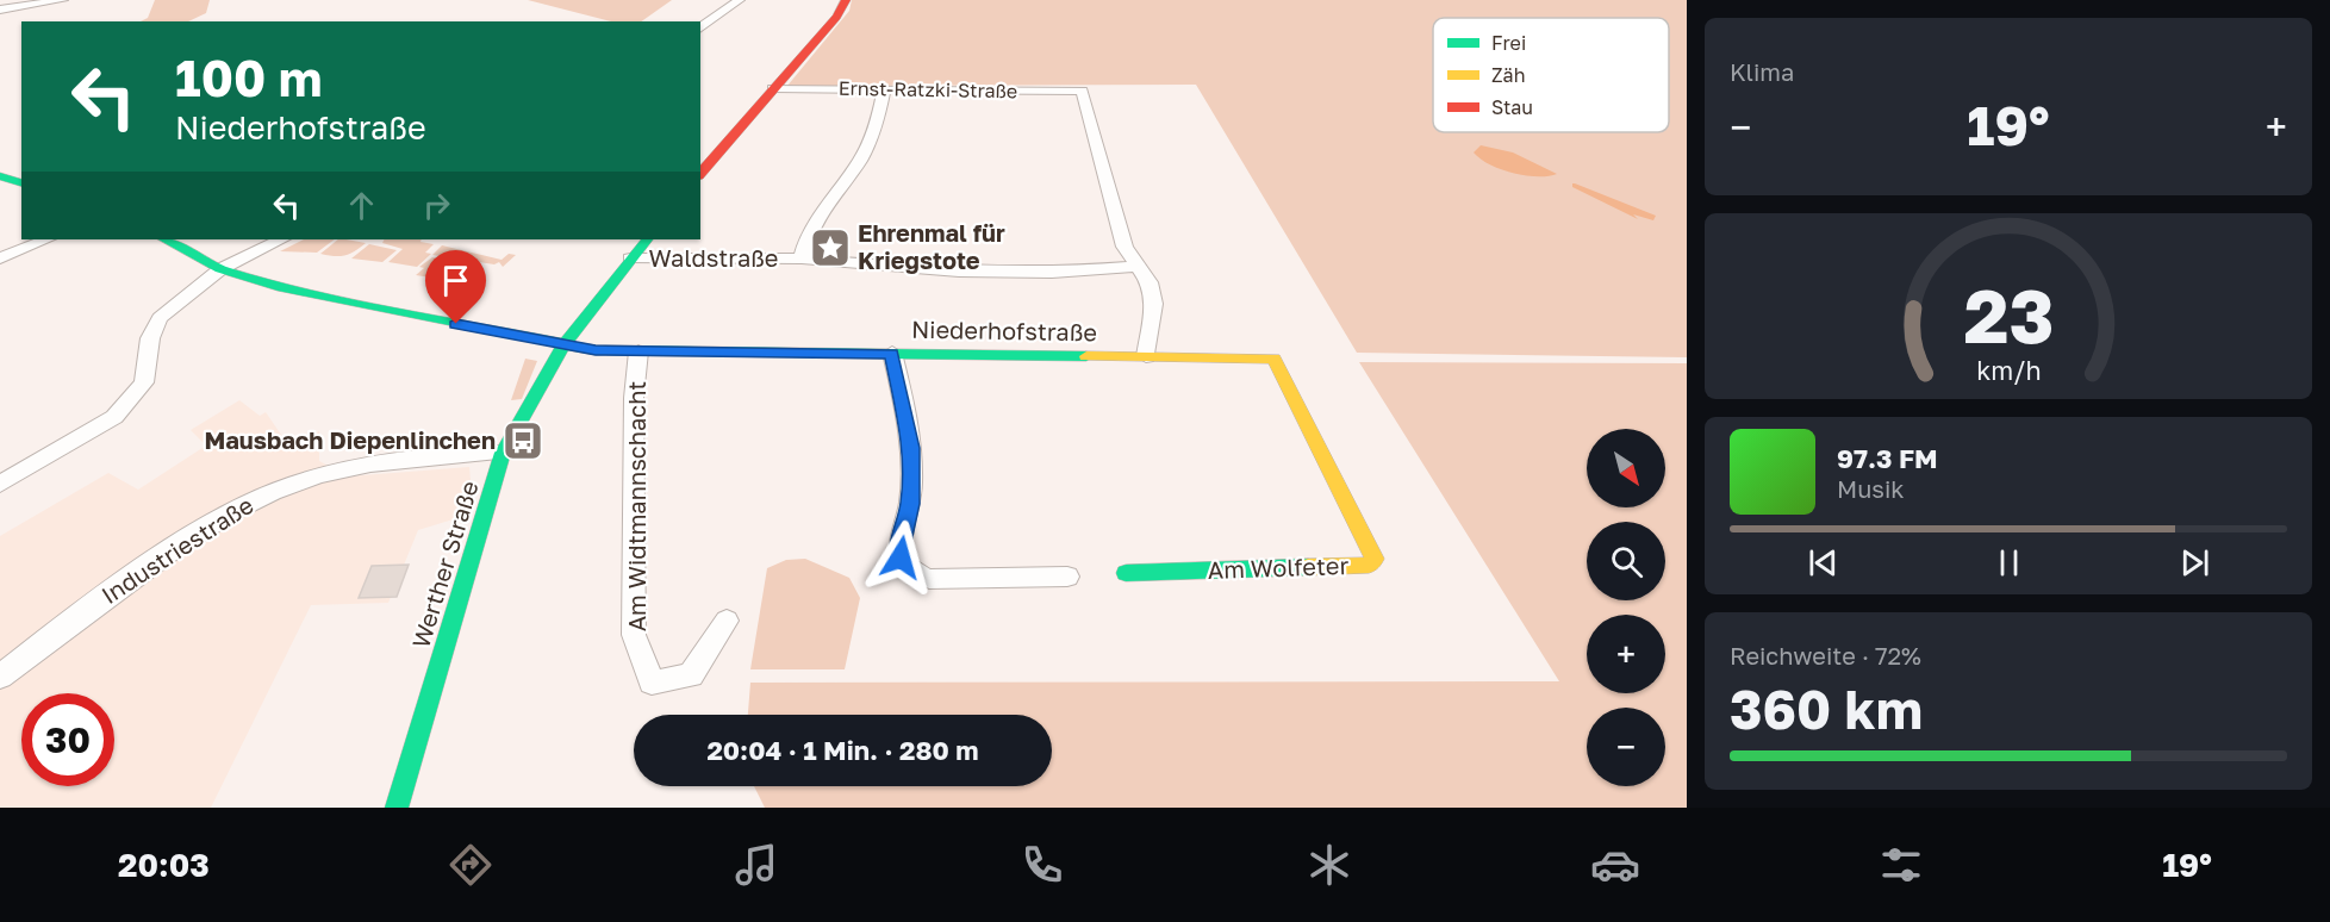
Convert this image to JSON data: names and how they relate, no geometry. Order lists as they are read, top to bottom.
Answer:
{
  "streets": {
    "street": [
      "Ernst-Ratzki-Straße",
      "Waldstraße",
      "Niederhofstraße",
      "Am Widtmannschacht",
      "Industriestraße",
      "Werther Straße",
      "Am Wolfeter"
    ]
  },
  "crossings": [
    ["Ernst-Ratzki-Straße", "Waldstraße"],
    ["Waldstraße", "Werther Straße"],
    ["Niederhofstraße", "Am Widtmannschacht"],
    ["Niederhofstraße", "Werther Straße"],
    ["Niederhofstraße", "Am Wolfeter"],
    ["Industriestraße", "Werther Straße"]
  ],
  "places": {
    "place": ["Ehrenmal für Kriegstote"],
    "bus stop": ["Mausbach Diepenlinchen"]
  },
  "legend": ["Frei", "Zäh", "Stau"],
  "north": "bottom right",
  "page": {
    "tile": [
      "Klima",
      ["Reichweite · 72%", "360 km"]
    ],
    "turn": ["100 m", "Niederhofstraße"],
    "heat": ["−", "19°", "+"],
    "map_buttons": ["+", "−"],
    "song": ["97.3 FM", "Musik"],
    "limit": "30",
    "trip": "20:04 · 1 Min. · 280 m",
    "tabs": ["20:03", "19°"],
    "gauge": ["23", "km/h"]
  }
}
